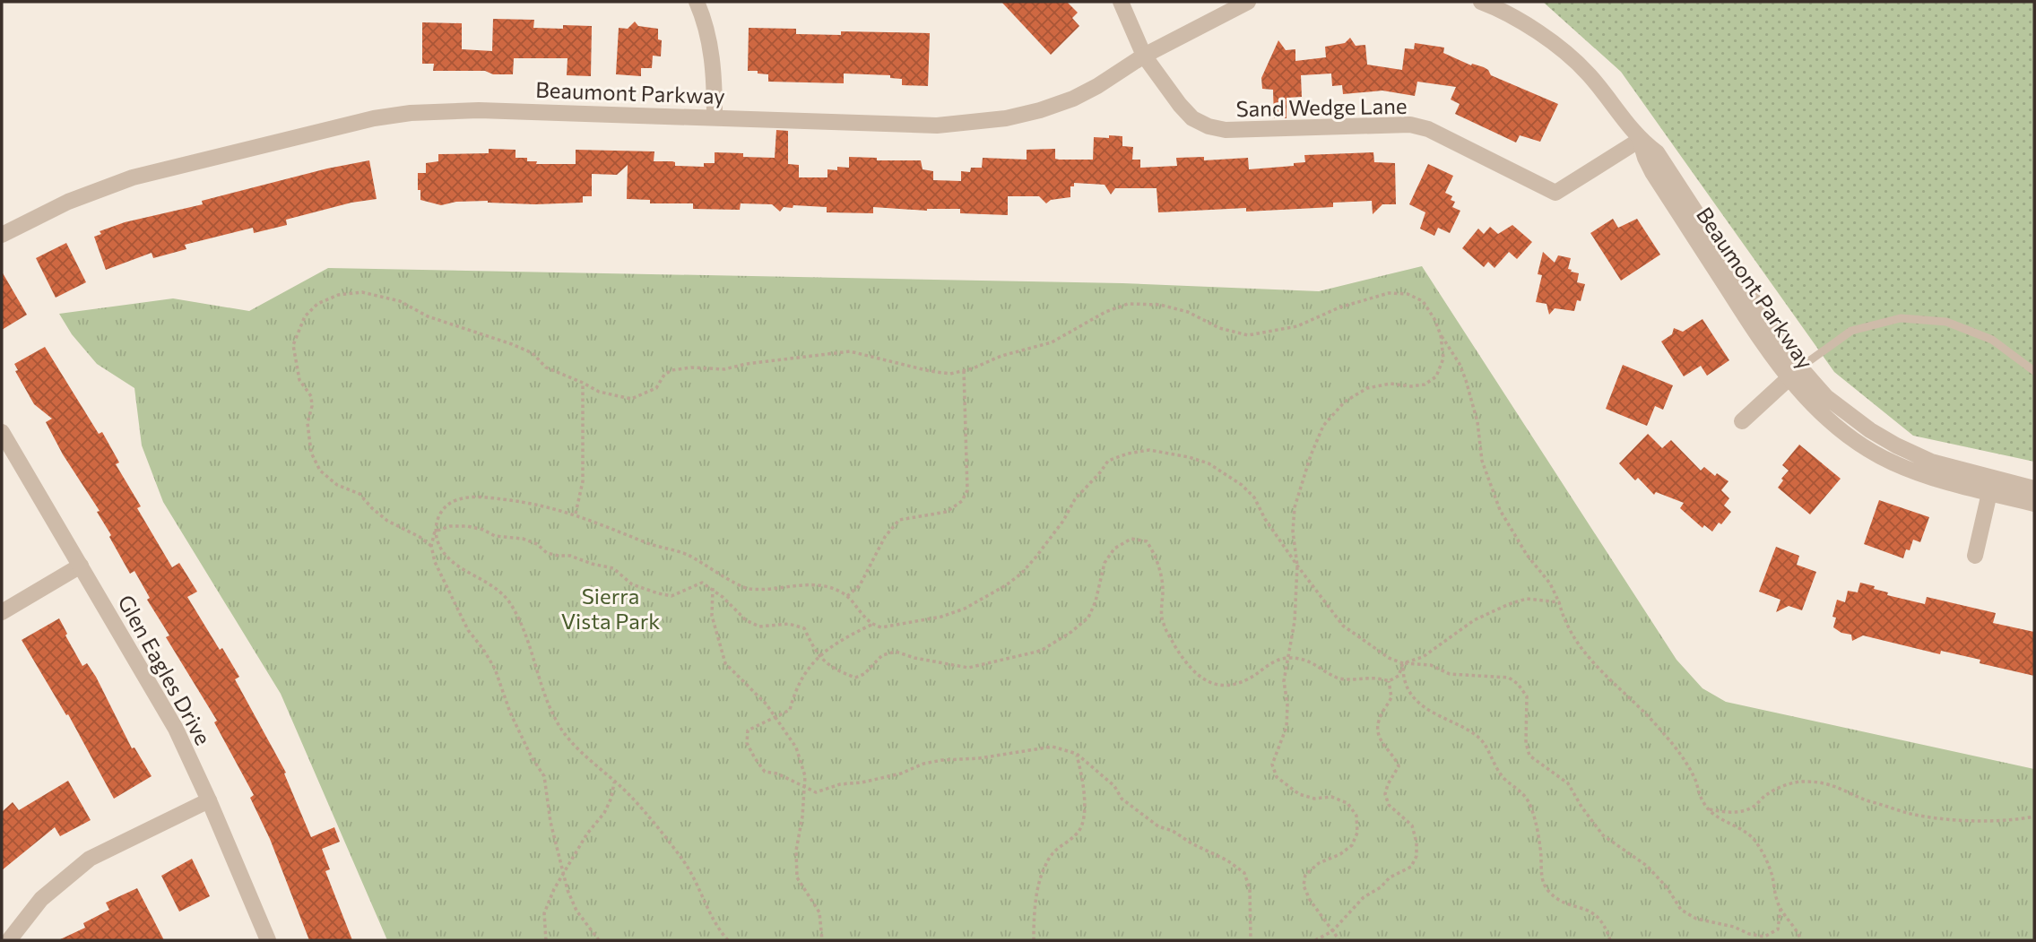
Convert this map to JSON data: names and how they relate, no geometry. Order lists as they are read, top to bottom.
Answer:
{
  "streets": {
    "street": ["Beaumont Parkway", "Sand Wedge Lane", "Glen Eagles Drive"]
  },
  "crossings": [
    ["Beaumont Parkway", "Sand Wedge Lane"]
  ],
  "parks": ["Sierra Vista Park"]
}
